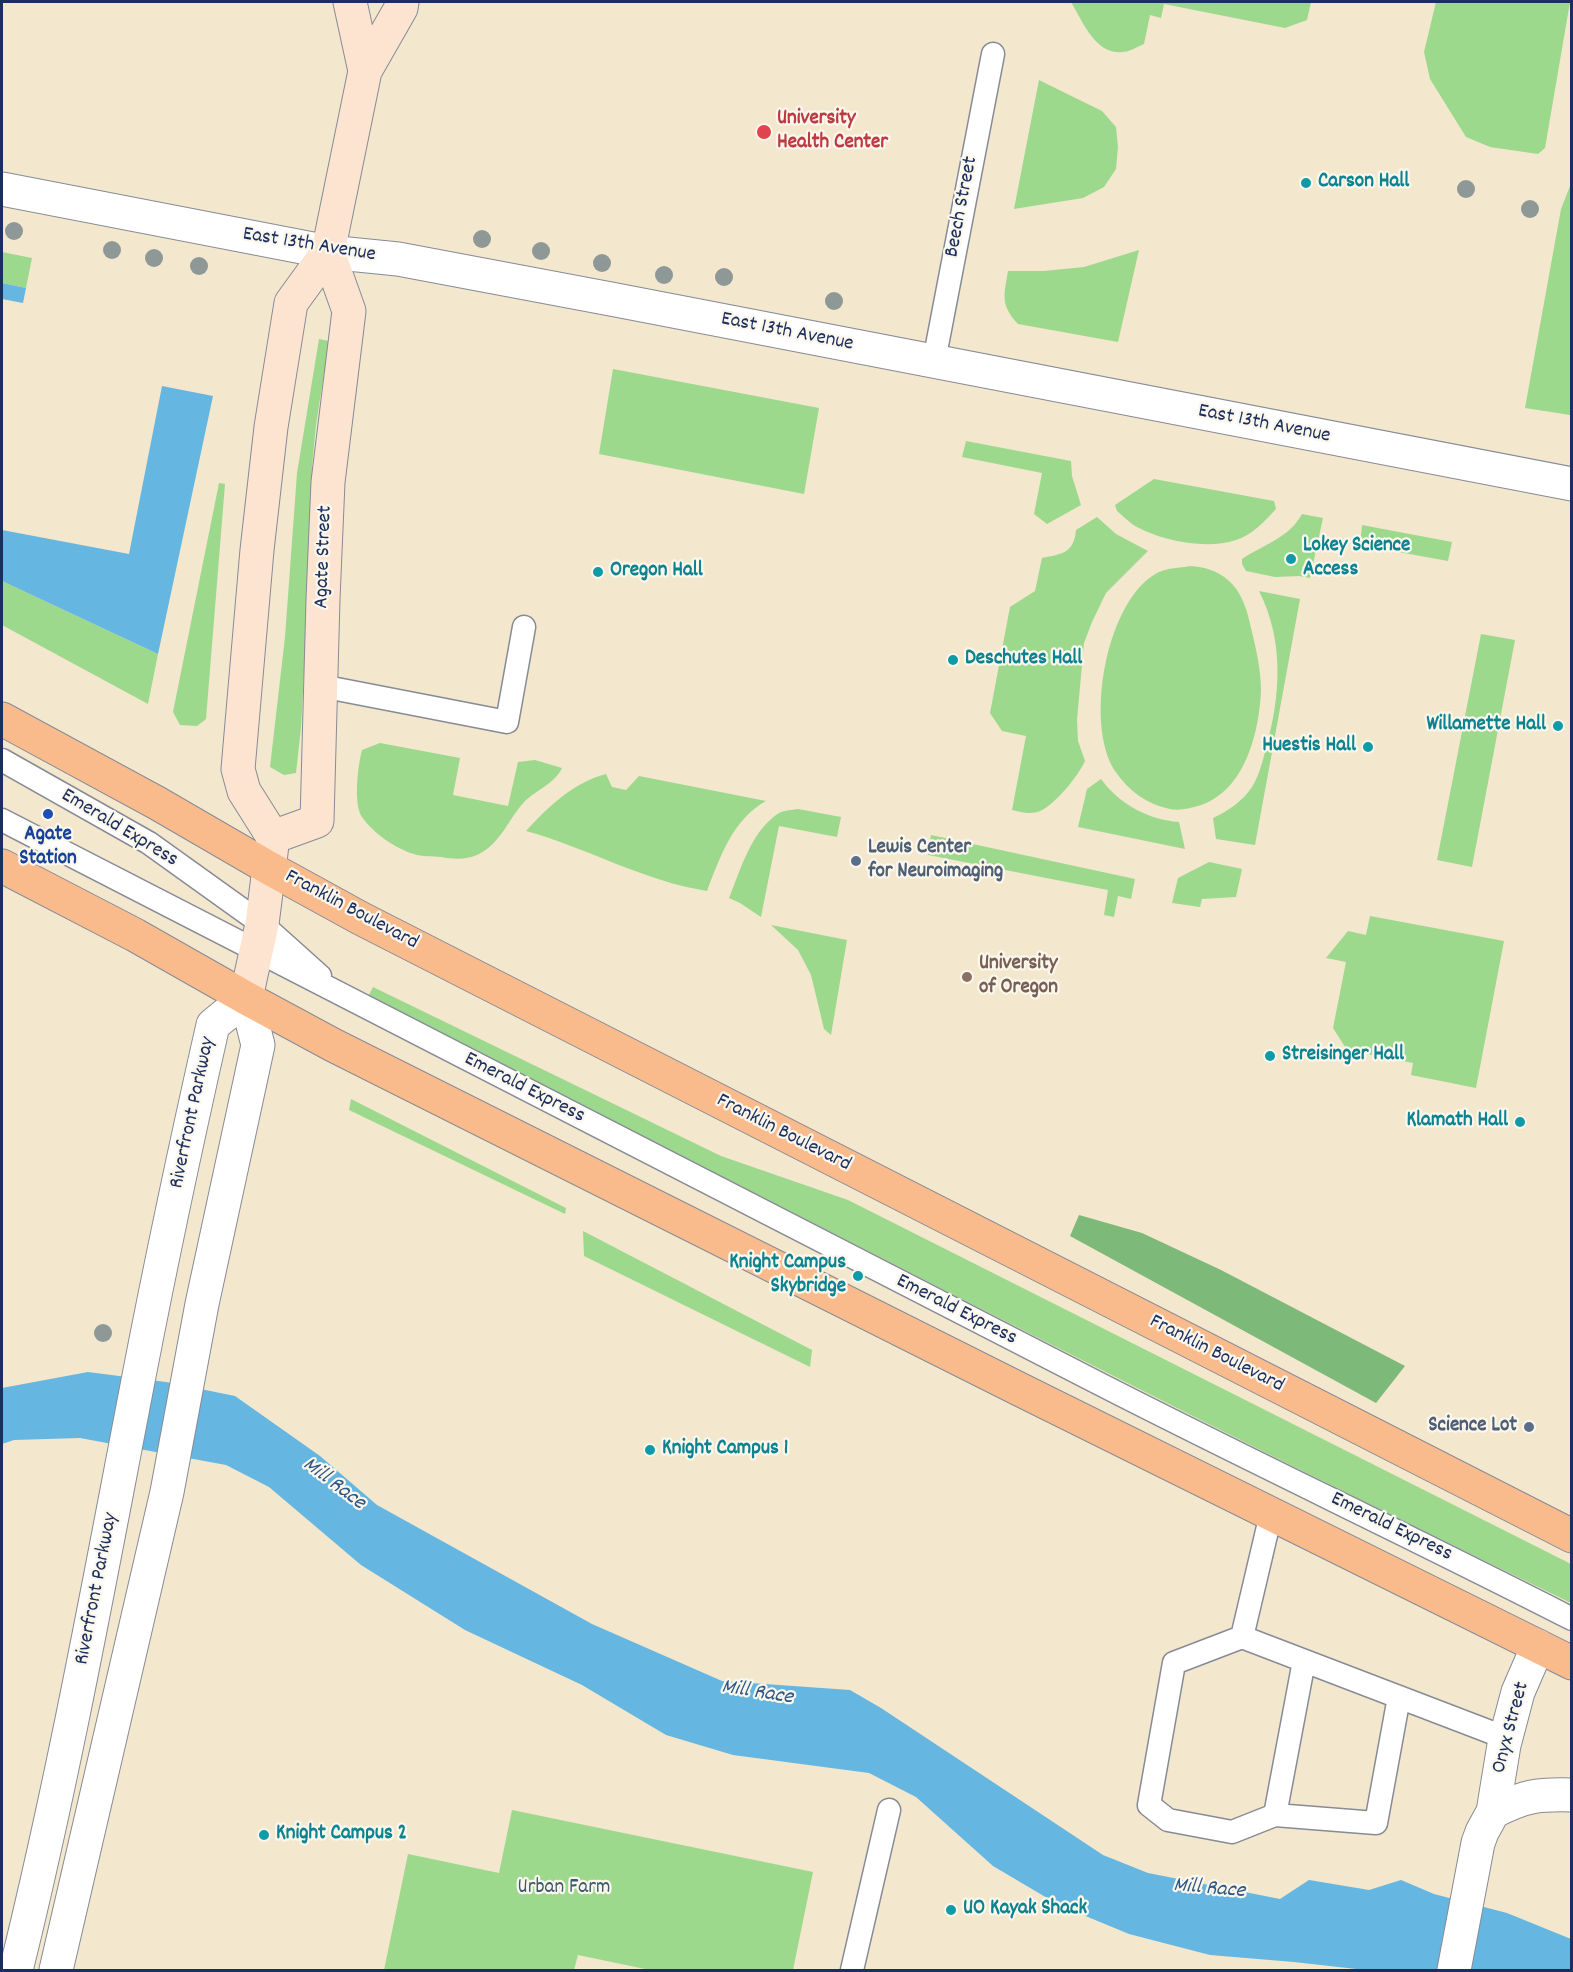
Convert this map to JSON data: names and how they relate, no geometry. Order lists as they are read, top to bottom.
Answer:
{
  "streets": {
    "main road": ["Franklin Boulevard"],
    "street": [
      "East 13th Avenue",
      "Agate Street",
      "Riverfront Parkway",
      "Onyx Street"
    ],
    "lane": ["Beech Street", "Emerald Express"]
  },
  "crossings": [
    ["Beech Street", "East 13th Avenue"],
    ["East 13th Avenue", "Agate Street"],
    ["Agate Street", "Franklin Boulevard"]
  ],
  "water": ["Mill Race"],
  "parks": ["Urban Farm"],
  "places": [
    "University Health Center",
    "Carson Hall",
    "Lokey Science Access",
    "Oregon Hall",
    "Deschutes Hall",
    "Willamette Hall",
    "Huestis Hall",
    "Agate Station",
    "Lewis Center for Neuroimaging",
    "University of Oregon",
    "Streisinger Hall",
    "Klamath Hall",
    "Knight Campus Skybridge",
    "Science Lot",
    "Knight Campus 1",
    "Knight Campus 2",
    "UO Kayak Shack"
  ]
}
